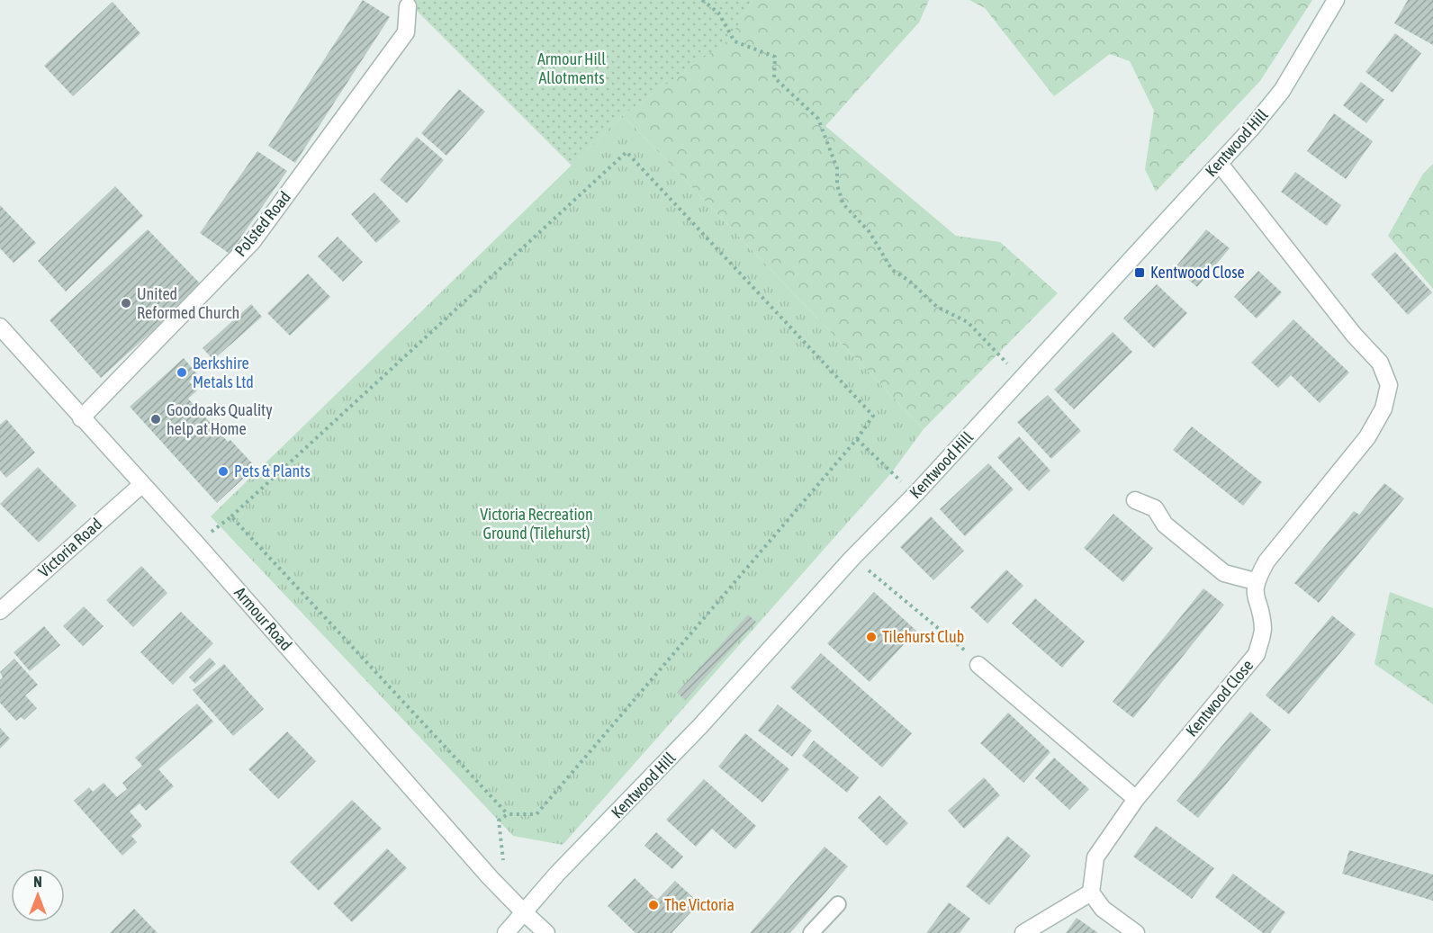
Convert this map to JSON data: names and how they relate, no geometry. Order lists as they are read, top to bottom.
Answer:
{
  "streets": {
    "street": [
      "Kentwood Hill",
      "Polsted Road",
      "Victoria Road",
      "Armour Road",
      "Kentwood Close"
    ]
  },
  "crossings": [
    ["Kentwood Hill", "Armour Road"],
    ["Polsted Road", "Armour Road"],
    ["Victoria Road", "Armour Road"]
  ],
  "parks": ["Armour Hill Allotments", "Victoria Recreation Ground (Tilehurst)"],
  "places": {
    "transit": ["Kentwood Close"],
    "other": [
      "United Reformed Church",
      "Berkshire Metals Ltd",
      "Goodoaks Quality help at Home",
      "Pets & Plants",
      "Tilehurst Club",
      "The Victoria"
    ]
  },
  "north": "top"
}
